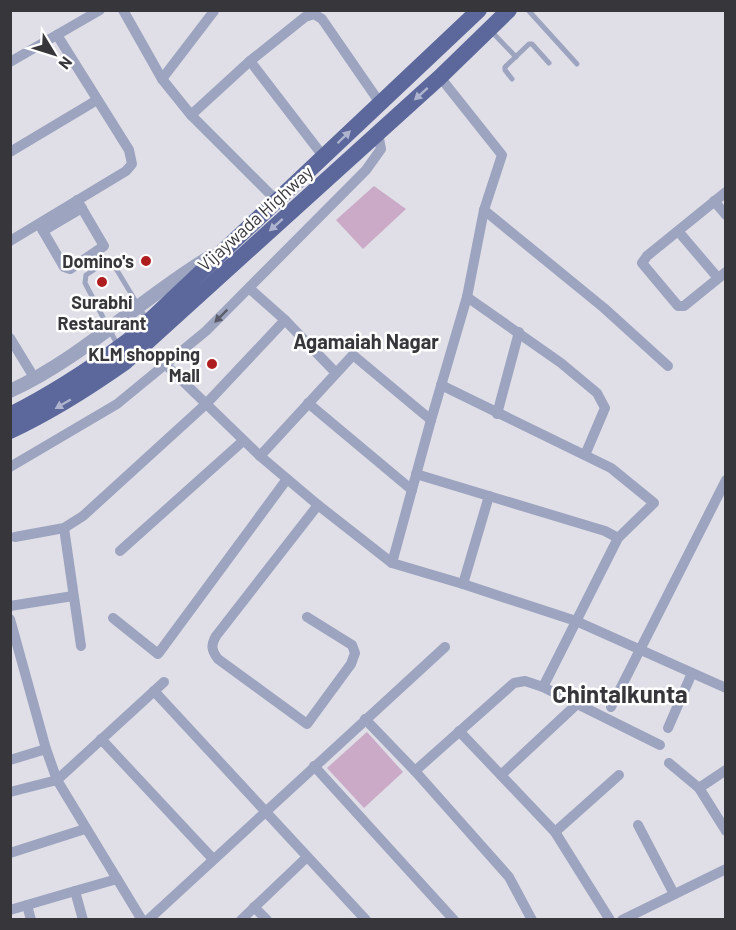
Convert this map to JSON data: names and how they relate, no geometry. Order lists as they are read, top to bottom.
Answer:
{
  "streets": {
    "highway": ["Vijaywada Highway"]
  },
  "districts": ["Agamaiah Nagar", "Chintalkunta"],
  "places": ["Domino's", "Surabhi Restaurant", "KLM shopping Mall"],
  "north": "bottom right"
}
